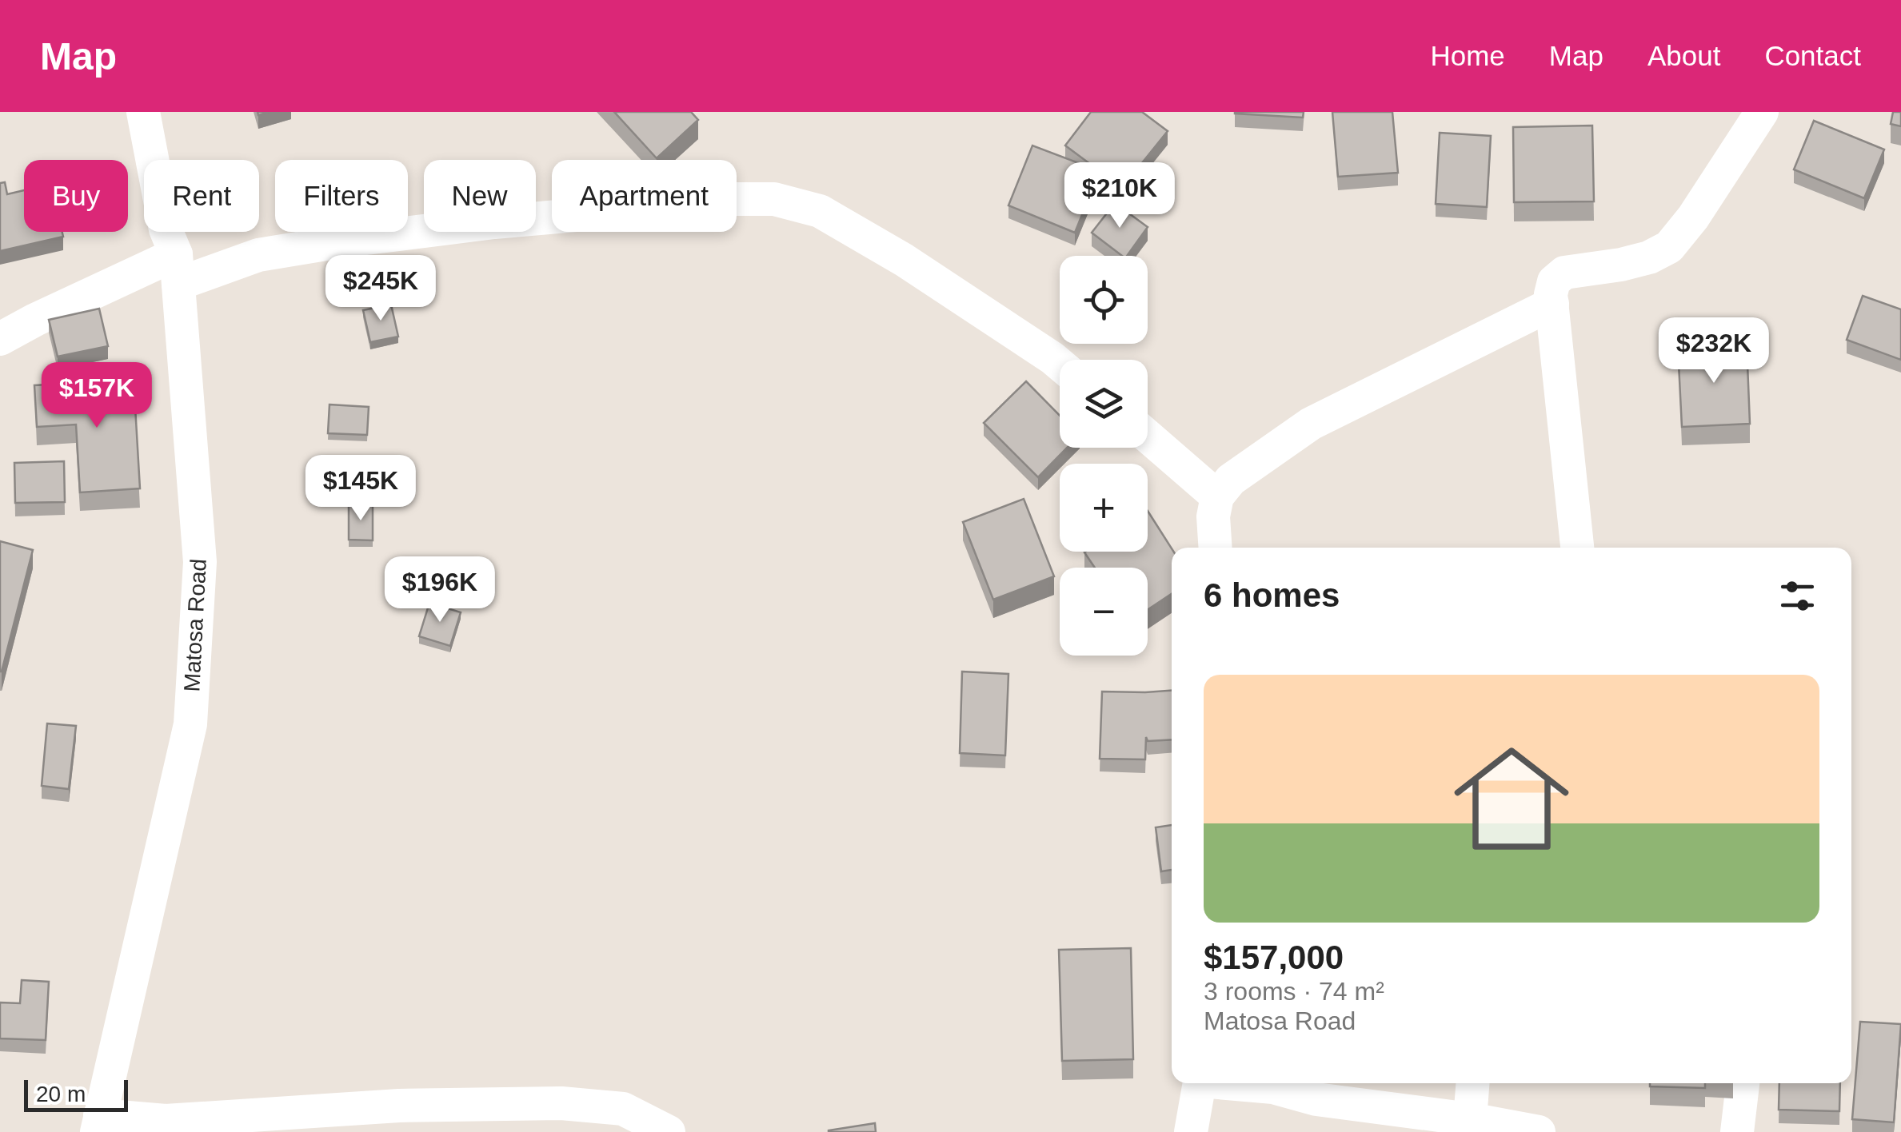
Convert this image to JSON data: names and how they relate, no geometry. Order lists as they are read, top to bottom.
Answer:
{
  "streets": {
    "street": ["Matosa Road"]
  },
  "scale_bar": "20 m",
  "page": {
    "header": "Map",
    "nav": [
      "Home",
      "Map",
      "About",
      "Contact"
    ],
    "chip": [
      "Buy",
      "Rent",
      "Filters",
      "New",
      "Apartment"
    ],
    "price": [
      "$210K",
      "$245K",
      "$232K",
      "$157K",
      "$145K",
      "$196K"
    ],
    "map_buttons": ["+", "−"],
    "heading": "6 homes",
    "list": [
      {
        "name": "$157,000",
        "note": "3 rooms · 74 m² · Matosa Road"
      }
    ],
    "scale": "20 m"
  }
}
